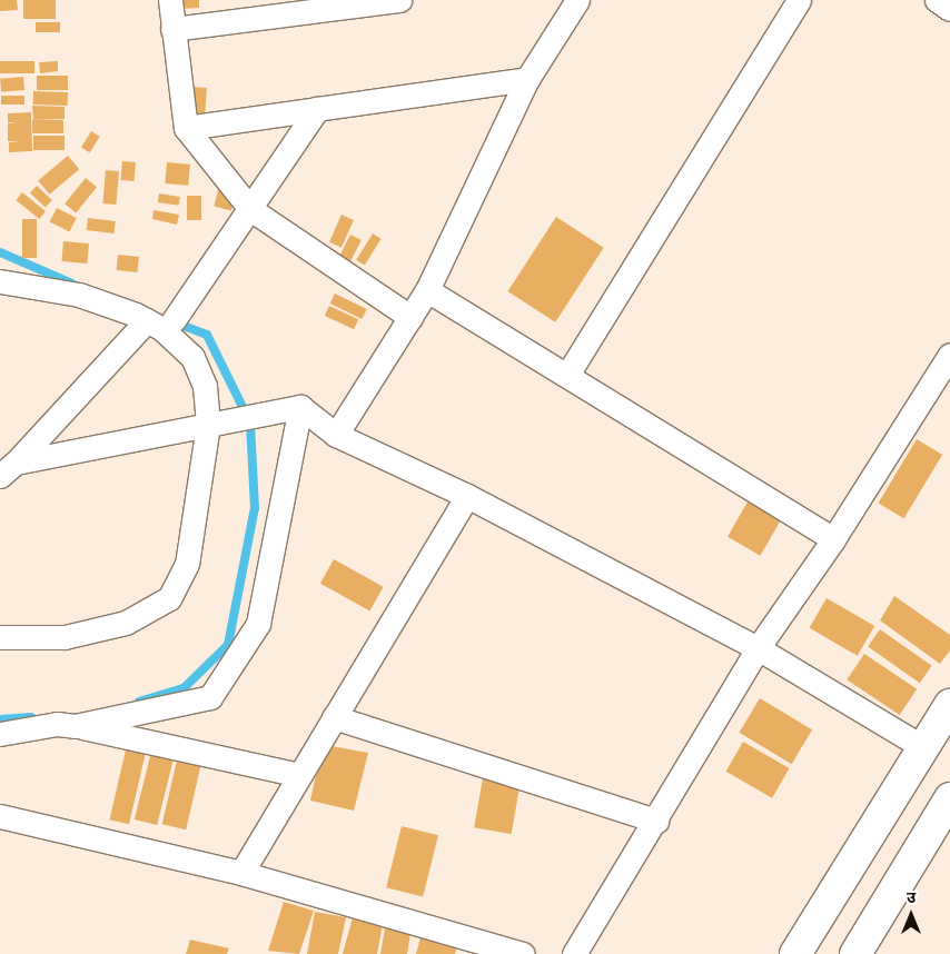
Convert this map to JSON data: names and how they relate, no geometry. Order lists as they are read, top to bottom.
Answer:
{
  "north": "top"
}
